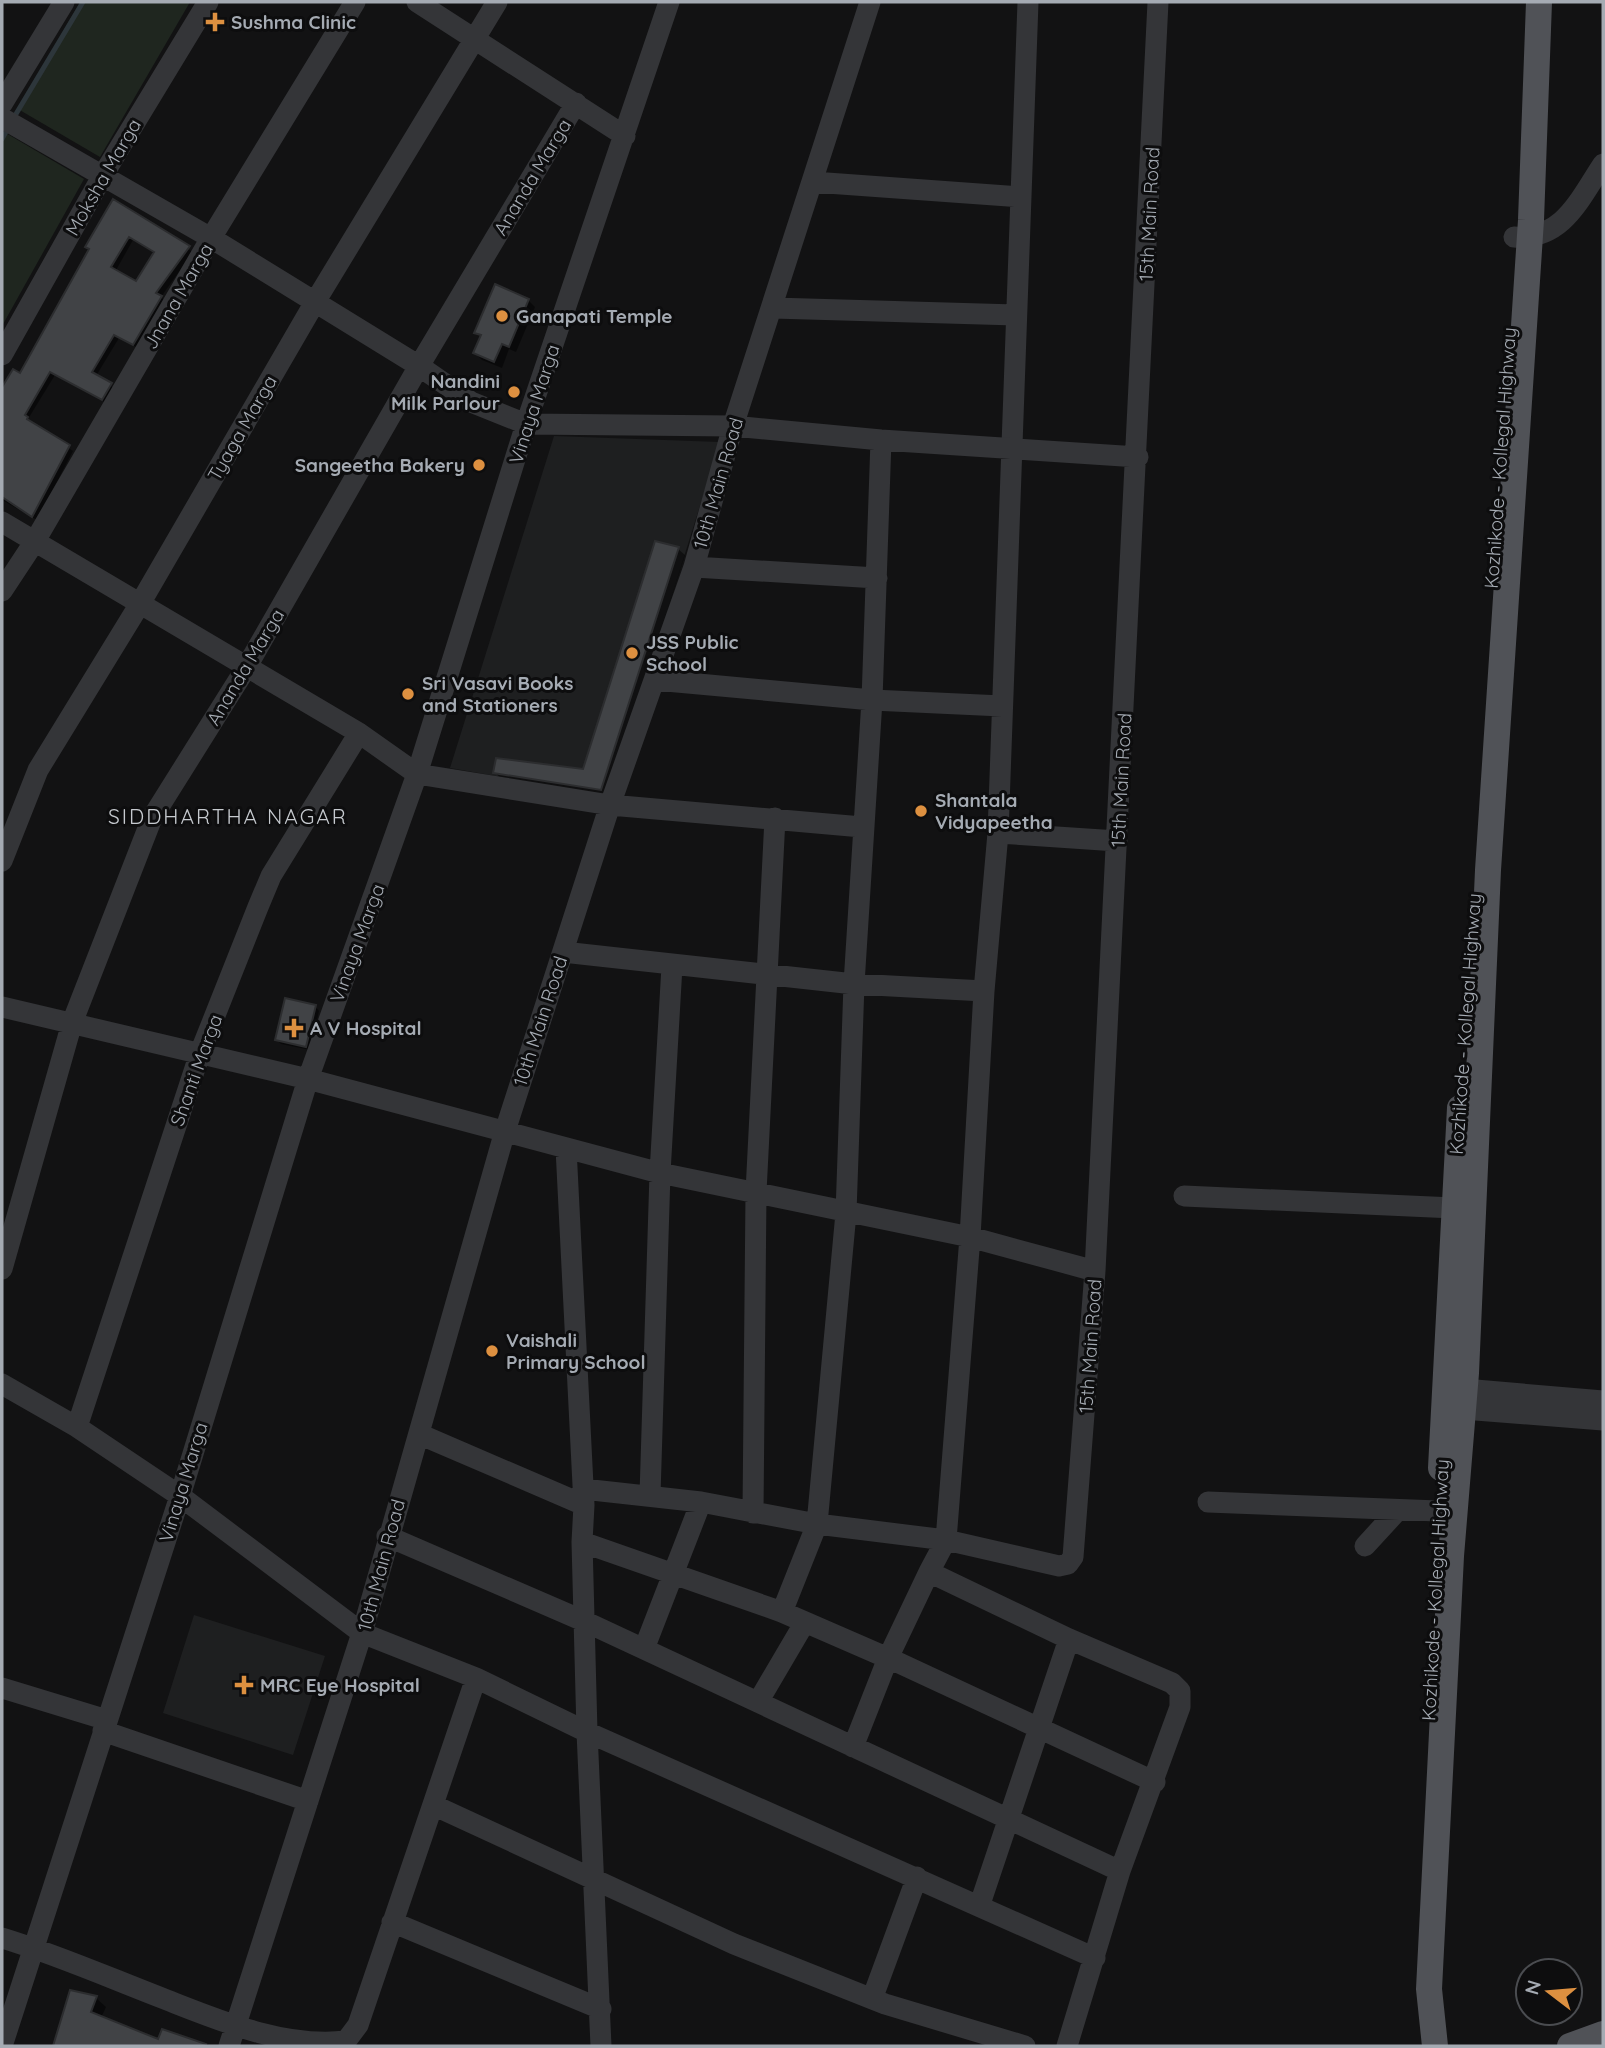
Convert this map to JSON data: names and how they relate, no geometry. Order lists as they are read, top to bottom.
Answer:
{
  "streets": {
    "main road": ["Kozhikode - Kollegal Highway"],
    "street": [
      "Moksha Marga",
      "Ananda Marga",
      "15th Main Road",
      "Jnana Marga",
      "Vinaya Marga",
      "Tyaga Marga",
      "10th Main Road",
      "Shanti Marga"
    ]
  },
  "districts": ["SIDDHARTHA NAGAR"],
  "places": {
    "health": ["Sushma Clinic", "A V Hospital", "MRC Eye Hospital"],
    "other": [
      "Ganapati Temple",
      "Nandini Milk Parlour",
      "Sangeetha Bakery",
      "JSS Public School",
      "Sri Vasavi Books and Stationers",
      "Shantala Vidyapeetha",
      "Vaishali Primary School"
    ]
  },
  "north": "left"
}
